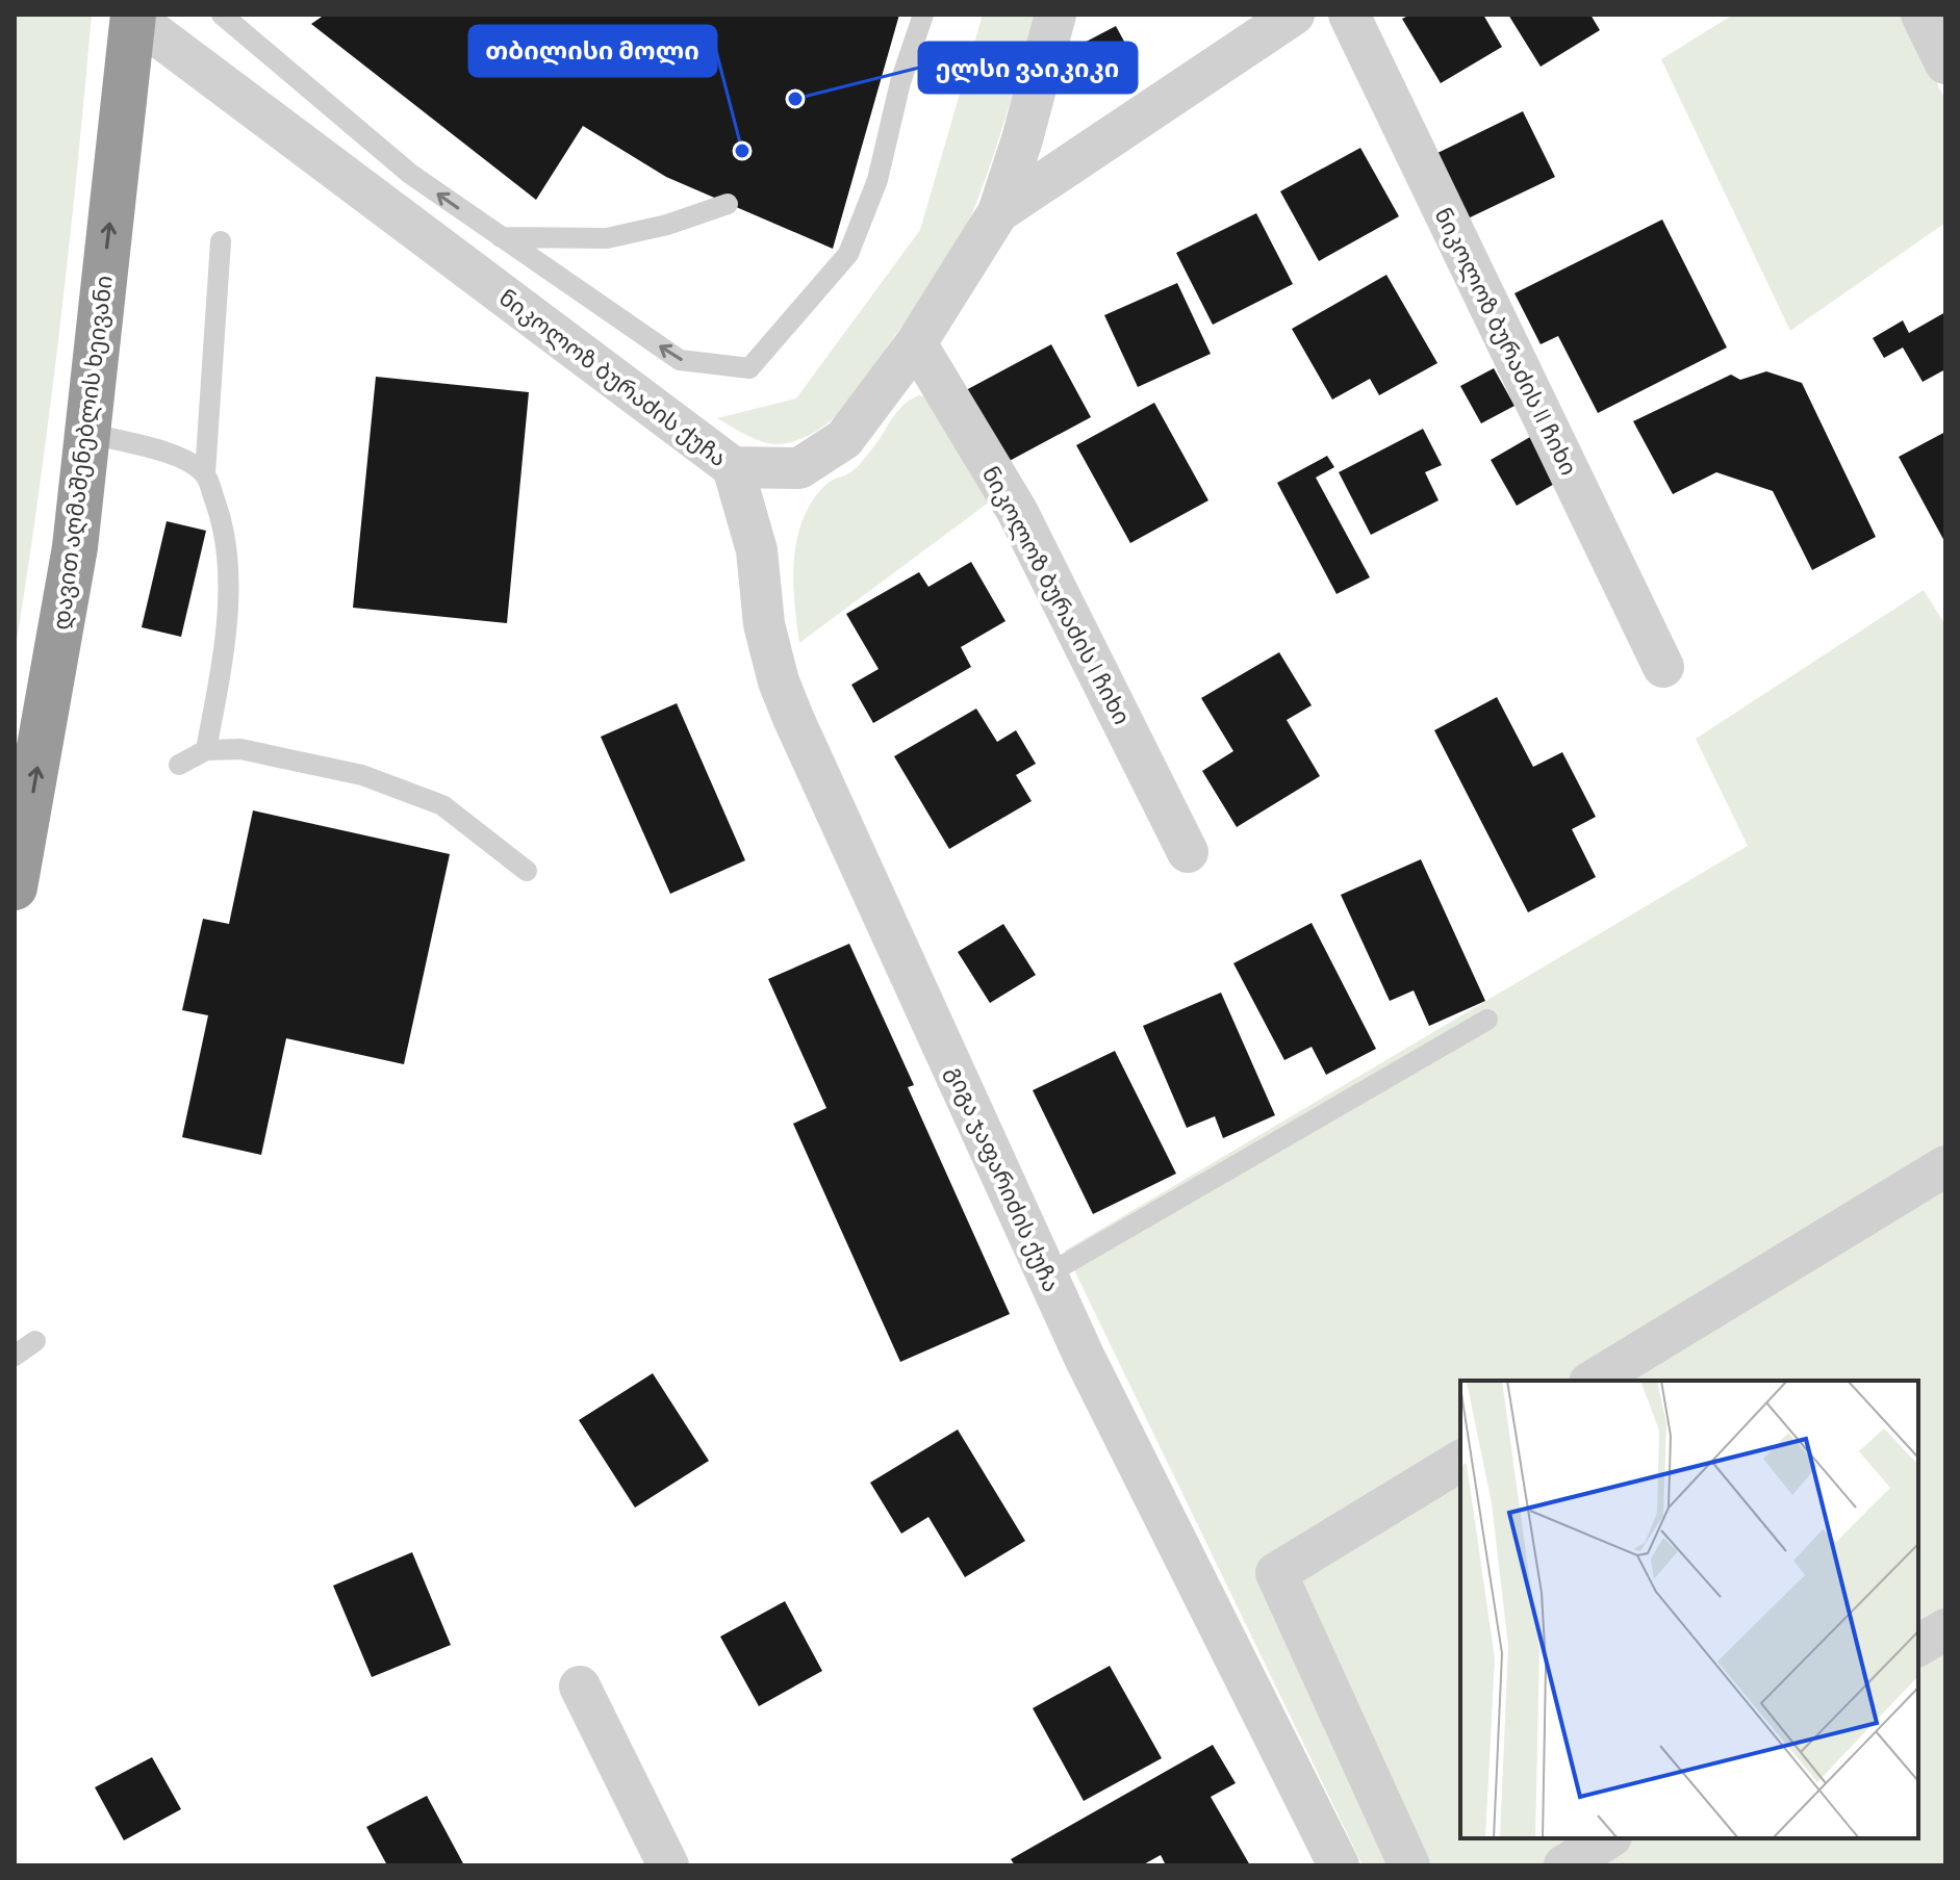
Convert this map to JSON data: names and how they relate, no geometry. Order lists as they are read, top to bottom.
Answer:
{
  "streets": {
    "highway": ["დავით აღმაშენებლის ხეივანი"],
    "street": [
      "ნიკოლოზ ბურაძის II ჩიხი",
      "ნიკოლოზ ბურაძის ქუჩა",
      "ნიკოლოზ ბურაძის I ჩიხი",
      "გიგა ჯაფარიძის ქუჩა"
    ]
  },
  "crossings": [
    ["ნიკოლოზ ბურაძის ქუჩა", "დავით აღმაშენებლის ხეივანი"],
    ["ნიკოლოზ ბურაძის ქუჩა", "ნიკოლოზ ბურაძის I ჩიხი"],
    ["ნიკოლოზ ბურაძის ქუჩა", "გიგა ჯაფარიძის ქუჩა"]
  ],
  "one_way": ["დავით აღმაშენებლის ხეივანი"],
  "places": ["ელსი ვაიკიკი", "თბილისი მოლი"]
}
